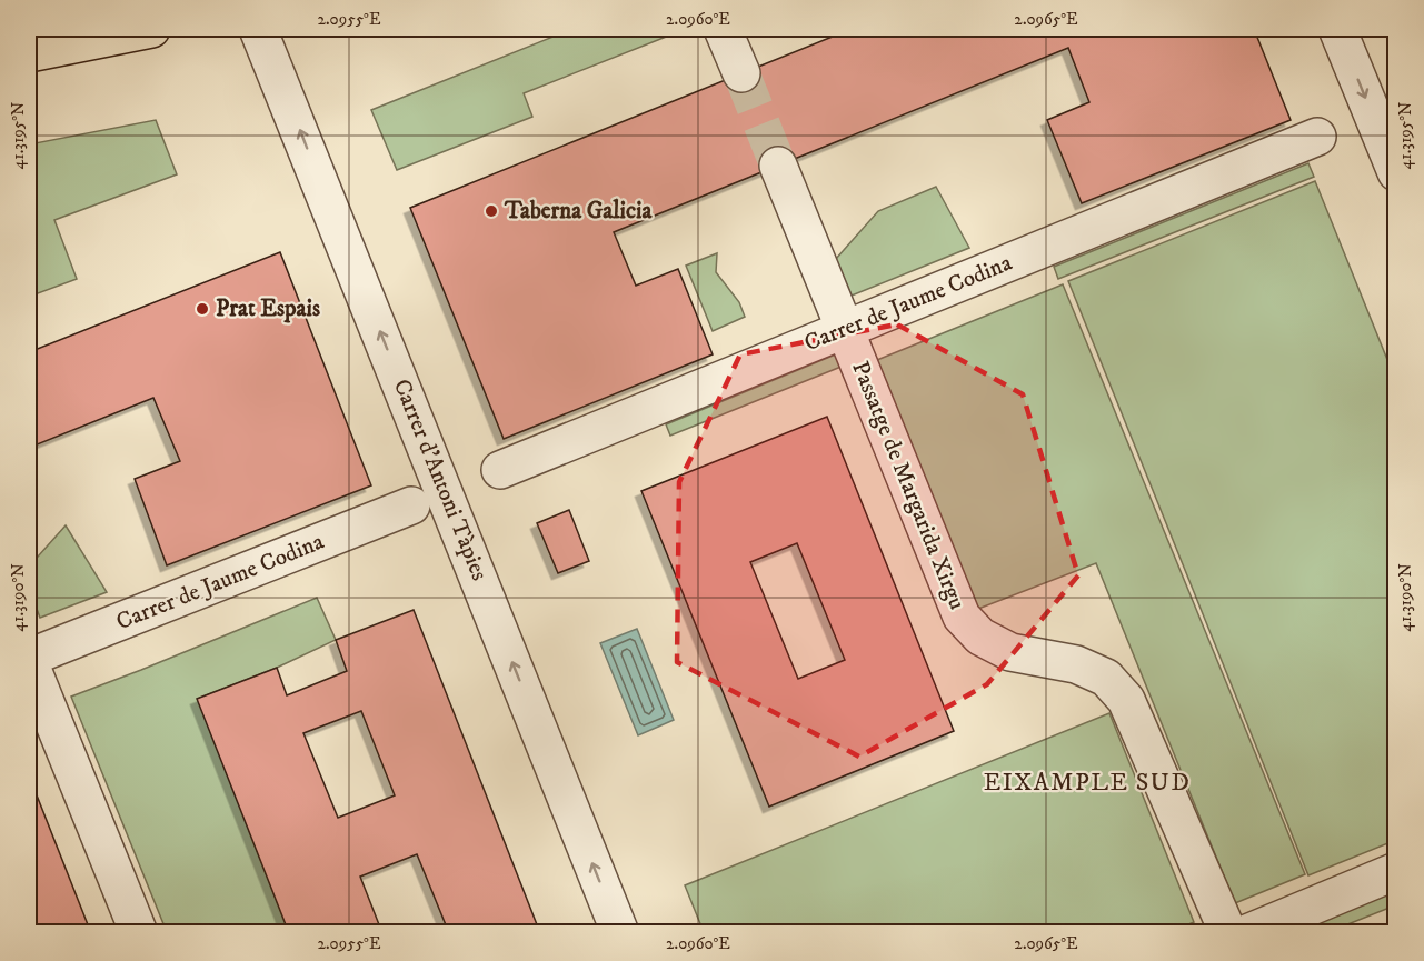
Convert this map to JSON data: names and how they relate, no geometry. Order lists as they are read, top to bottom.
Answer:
{
  "streets": {
    "street": ["Carrer de Jaume Codina", "Carrer d'Antoni Tàpies", "Passatge de Margarida Xirgu"]
  },
  "crossings": [
    ["Carrer de Jaume Codina", "Passatge de Margarida Xirgu"]
  ],
  "one_way": ["Carrer d'Antoni Tàpies"],
  "districts": ["EIXAMPLE SUD"],
  "places": ["Taberna Galicia", "Prat Espais"],
  "coordinates": [
    "2.0955°E",
    "2.0960°E",
    "2.0965°E",
    "41.3195°N",
    "41.3190°N"
  ]
}
